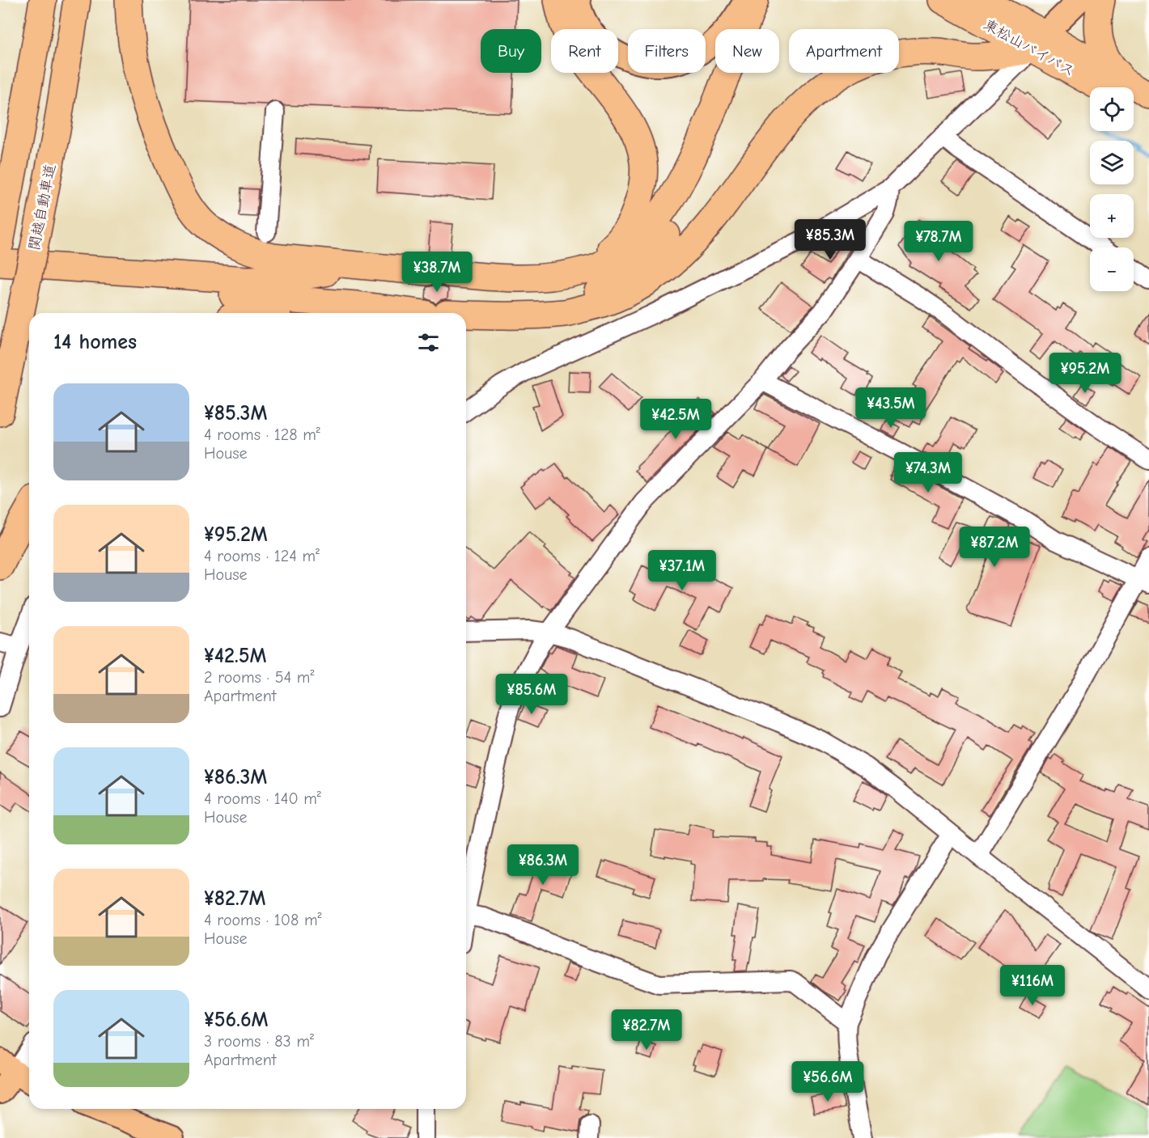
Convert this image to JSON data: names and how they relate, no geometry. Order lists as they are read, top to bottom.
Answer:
{
  "streets": {
    "highway": ["東松山バイパス", "関越自動車道"]
  },
  "page": {
    "chip": [
      "Buy",
      "Rent",
      "Filters",
      "New",
      "Apartment"
    ],
    "map_buttons": ["+", "−"],
    "price": [
      "¥85.3M",
      "¥78.7M",
      "¥38.7M",
      "¥95.2M",
      "¥43.5M",
      "¥42.5M",
      "¥74.3M",
      "¥87.2M",
      "¥37.1M",
      "¥85.6M",
      "¥86.3M",
      "¥116M",
      "¥82.7M",
      "¥56.6M"
    ],
    "heading": "14 homes",
    "list": [
      {
        "name": "¥85.3M",
        "note": "4 rooms · 128 m² · House"
      },
      {
        "name": "¥95.2M",
        "note": "4 rooms · 124 m² · House"
      },
      {
        "name": "¥42.5M",
        "note": "2 rooms · 54 m² · Apartment"
      },
      {
        "name": "¥86.3M",
        "note": "4 rooms · 140 m² · House"
      },
      {
        "name": "¥82.7M",
        "note": "4 rooms · 108 m² · House"
      },
      {
        "name": "¥56.6M",
        "note": "3 rooms · 83 m² · Apartment"
      }
    ]
  }
}
